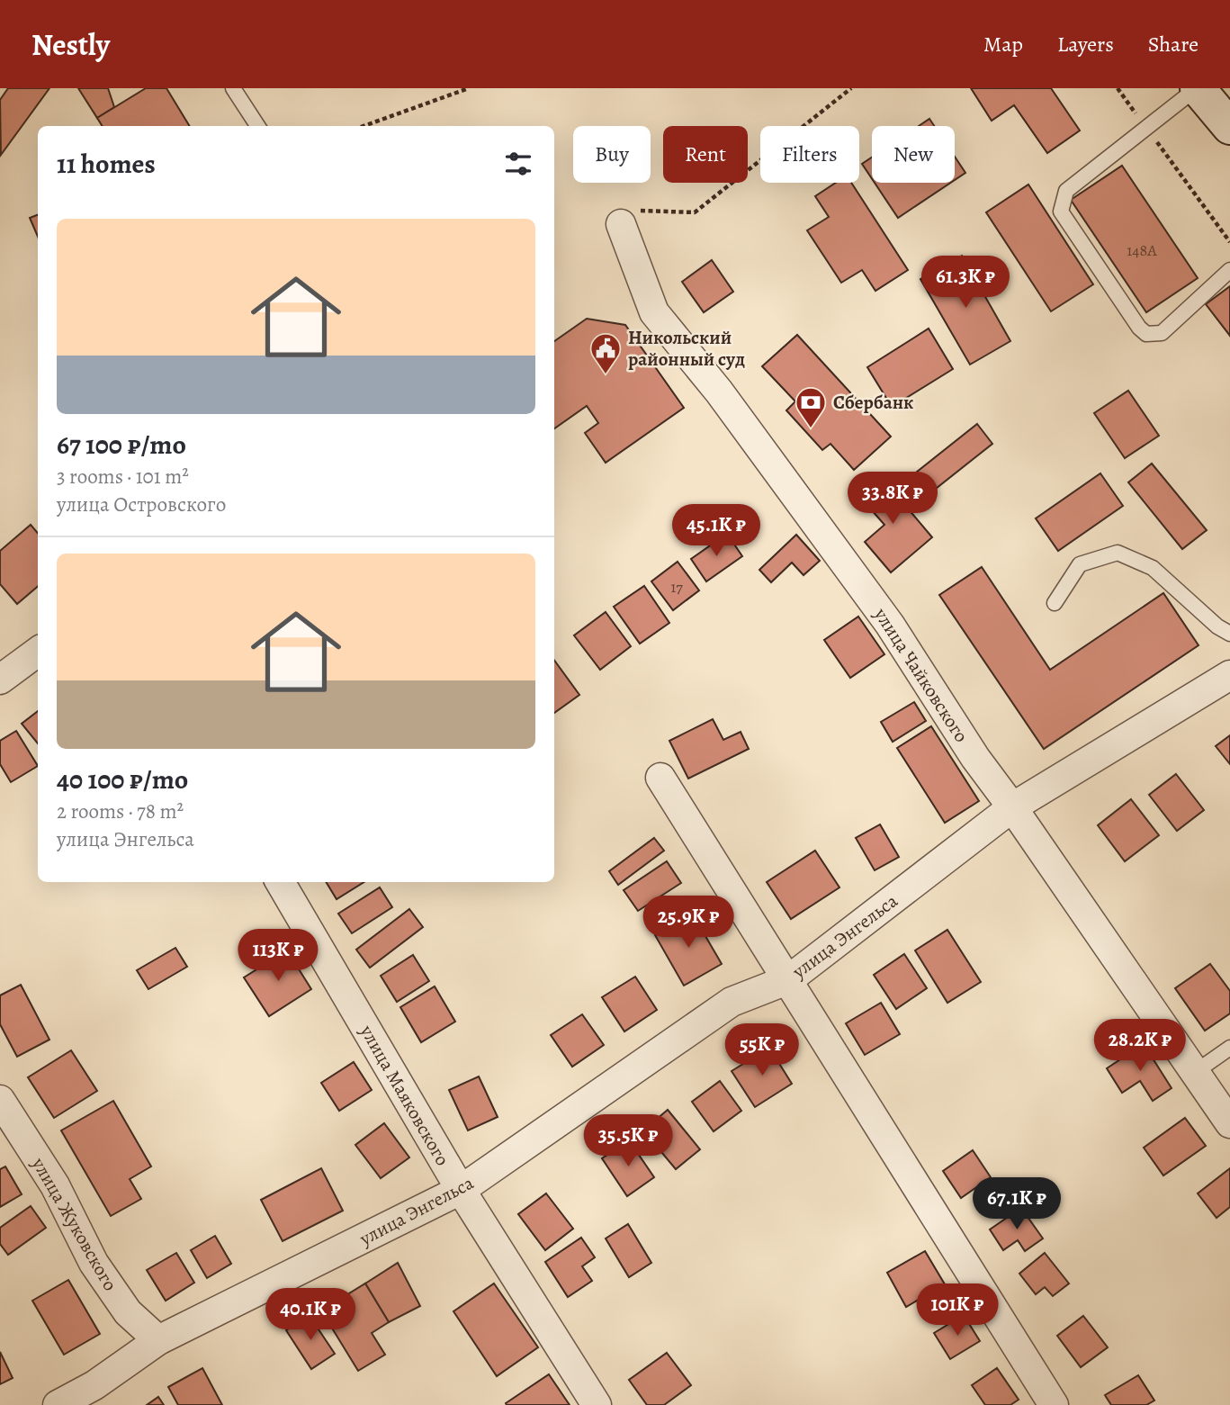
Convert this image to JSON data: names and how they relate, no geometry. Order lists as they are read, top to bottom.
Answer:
{
  "streets": {
    "street": [
      "улица Чайковского",
      "улица Энгельса",
      "улица Маяковского",
      "улица Жуковского"
    ]
  },
  "crossings": [
    ["улица Чайковского", "улица Энгельса"],
    ["улица Энгельса", "улица Маяковского"],
    ["улица Энгельса", "улица Жуковского"]
  ],
  "places": {
    "public building": ["Никольский районный суд"],
    "bank": ["Сбербанк"]
  },
  "house_numbers": ["148А", "17"],
  "page": {
    "header": "Nestly",
    "nav": ["Map", "Layers", "Share"],
    "chip": [
      "Buy",
      "Rent",
      "Filters",
      "New"
    ],
    "heading": "11 homes",
    "list": [
      {
        "name": "67 100 ₽/mo",
        "note": "3 rooms · 101 m² · улица Островского"
      },
      {
        "name": "40 100 ₽/mo",
        "note": "2 rooms · 78 m² · улица Энгельса"
      }
    ],
    "price": [
      "61.3K ₽",
      "33.8K ₽",
      "45.1K ₽",
      "25.9K ₽",
      "113K ₽",
      "28.2K ₽",
      "55K ₽",
      "35.5K ₽",
      "67.1K ₽",
      "101K ₽",
      "40.1K ₽"
    ]
  }
}
